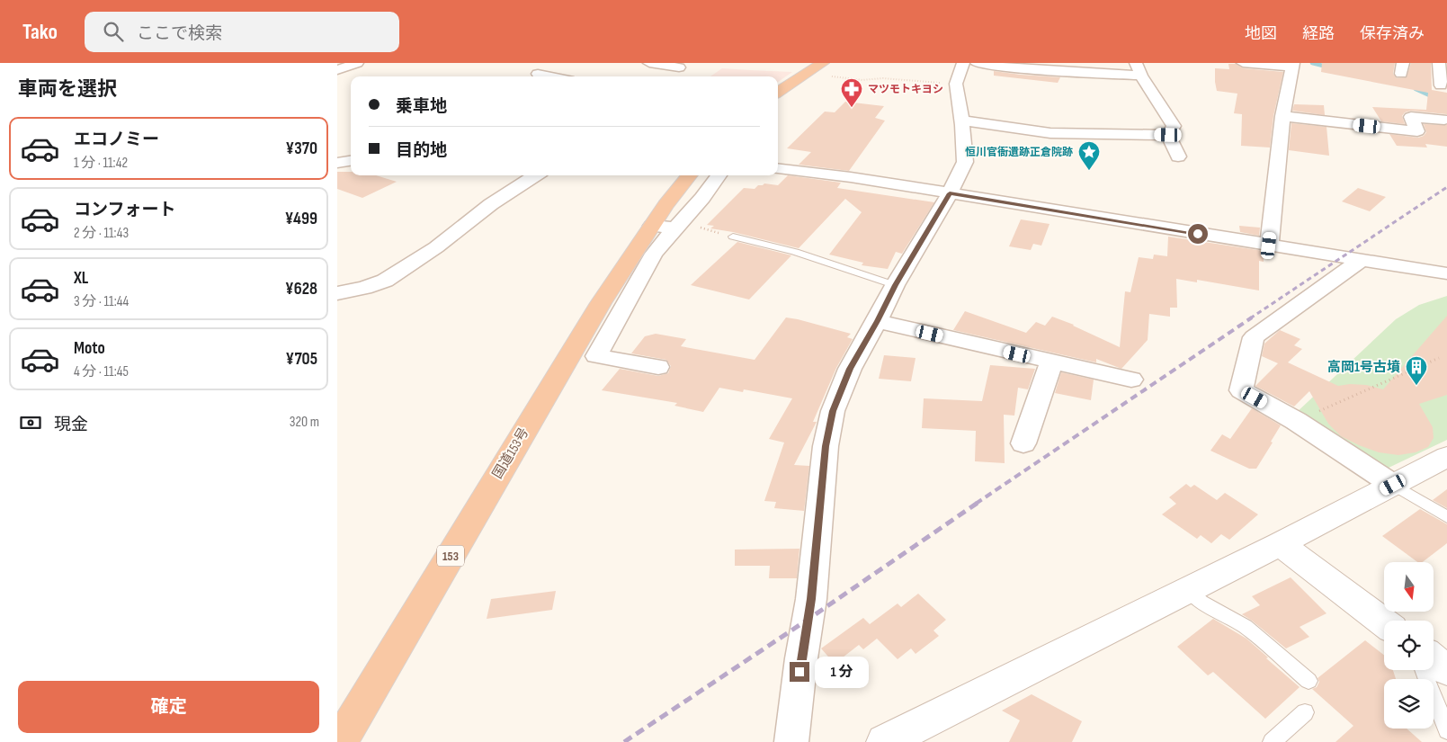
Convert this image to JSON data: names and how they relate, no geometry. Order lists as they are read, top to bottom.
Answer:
{
  "streets": {
    "highway": ["国道153号", "153"]
  },
  "places": {
    "pharmacy": ["マツモトキヨシ"],
    "place": ["恒川官衙遺跡正倉院跡"],
    "building": ["高岡1号古墳"]
  },
  "north": "bottom",
  "page": {
    "header": "Tako",
    "search": "ここで検索",
    "nav": ["地図", "経路", "保存済み"],
    "heading": "車両を選択",
    "banner": ["乗車地", "目的地"],
    "list": [
      {
        "name": "エコノミー",
        "note": "1 分 · 11:42",
        "value": "¥370"
      },
      {
        "name": "コンフォート",
        "note": "2 分 · 11:43",
        "value": "¥499"
      },
      {
        "name": "XL",
        "note": "3 分 · 11:44",
        "value": "¥628"
      },
      {
        "name": "Moto",
        "note": "4 分 · 11:45",
        "value": "¥705"
      }
    ],
    "pay": ["現金", "320 m"],
    "bubble": "1 分",
    "buttons": "確定"
  }
}
